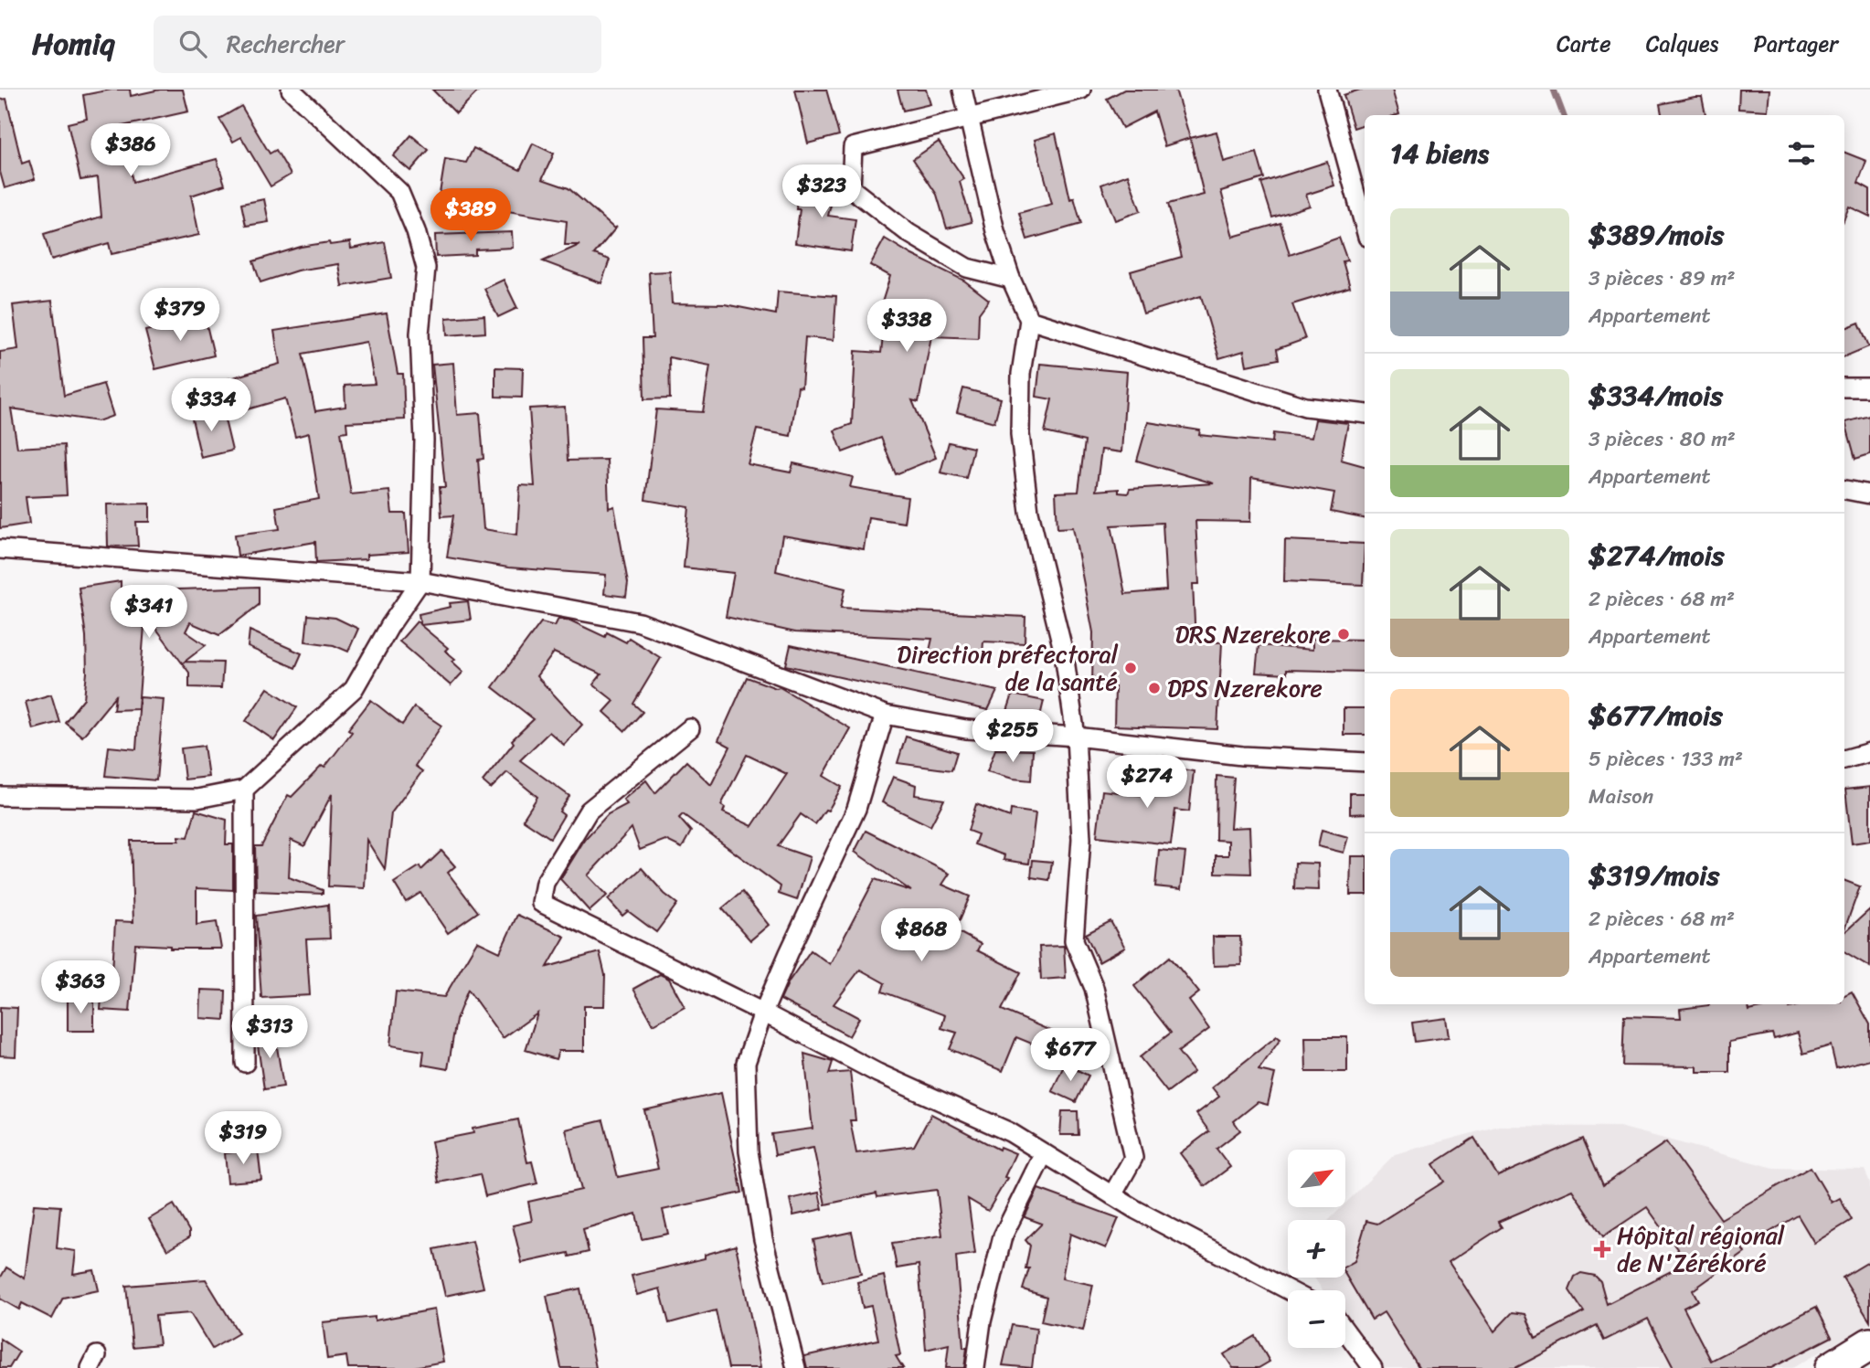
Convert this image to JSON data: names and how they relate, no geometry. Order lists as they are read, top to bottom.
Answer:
{
  "places": {
    "other": ["DRS Nzerekore", "Direction préfectoral de la santé", "DPS Nzerekore"],
    "health": ["Hôpital régional de N'Zérékoré"]
  },
  "north": "top right",
  "page": {
    "header": "Homiq",
    "search": "Rechercher",
    "nav": ["Carte", "Calques", "Partager"],
    "heading": "14 biens",
    "price": [
      "$386",
      "$323",
      "$389",
      "$379",
      "$338",
      "$334",
      "$341",
      "$255",
      "$274",
      "$868",
      "$363",
      "$313",
      "$677",
      "$319"
    ],
    "list": [
      {
        "name": "$389/mois",
        "note": "3 pièces · 89 m² · Appartement"
      },
      {
        "name": "$334/mois",
        "note": "3 pièces · 80 m² · Appartement"
      },
      {
        "name": "$274/mois",
        "note": "2 pièces · 68 m² · Appartement"
      },
      {
        "name": "$677/mois",
        "note": "5 pièces · 133 m² · Maison"
      },
      {
        "name": "$319/mois",
        "note": "2 pièces · 68 m² · Appartement"
      }
    ],
    "map_buttons": ["+", "−"]
  }
}
